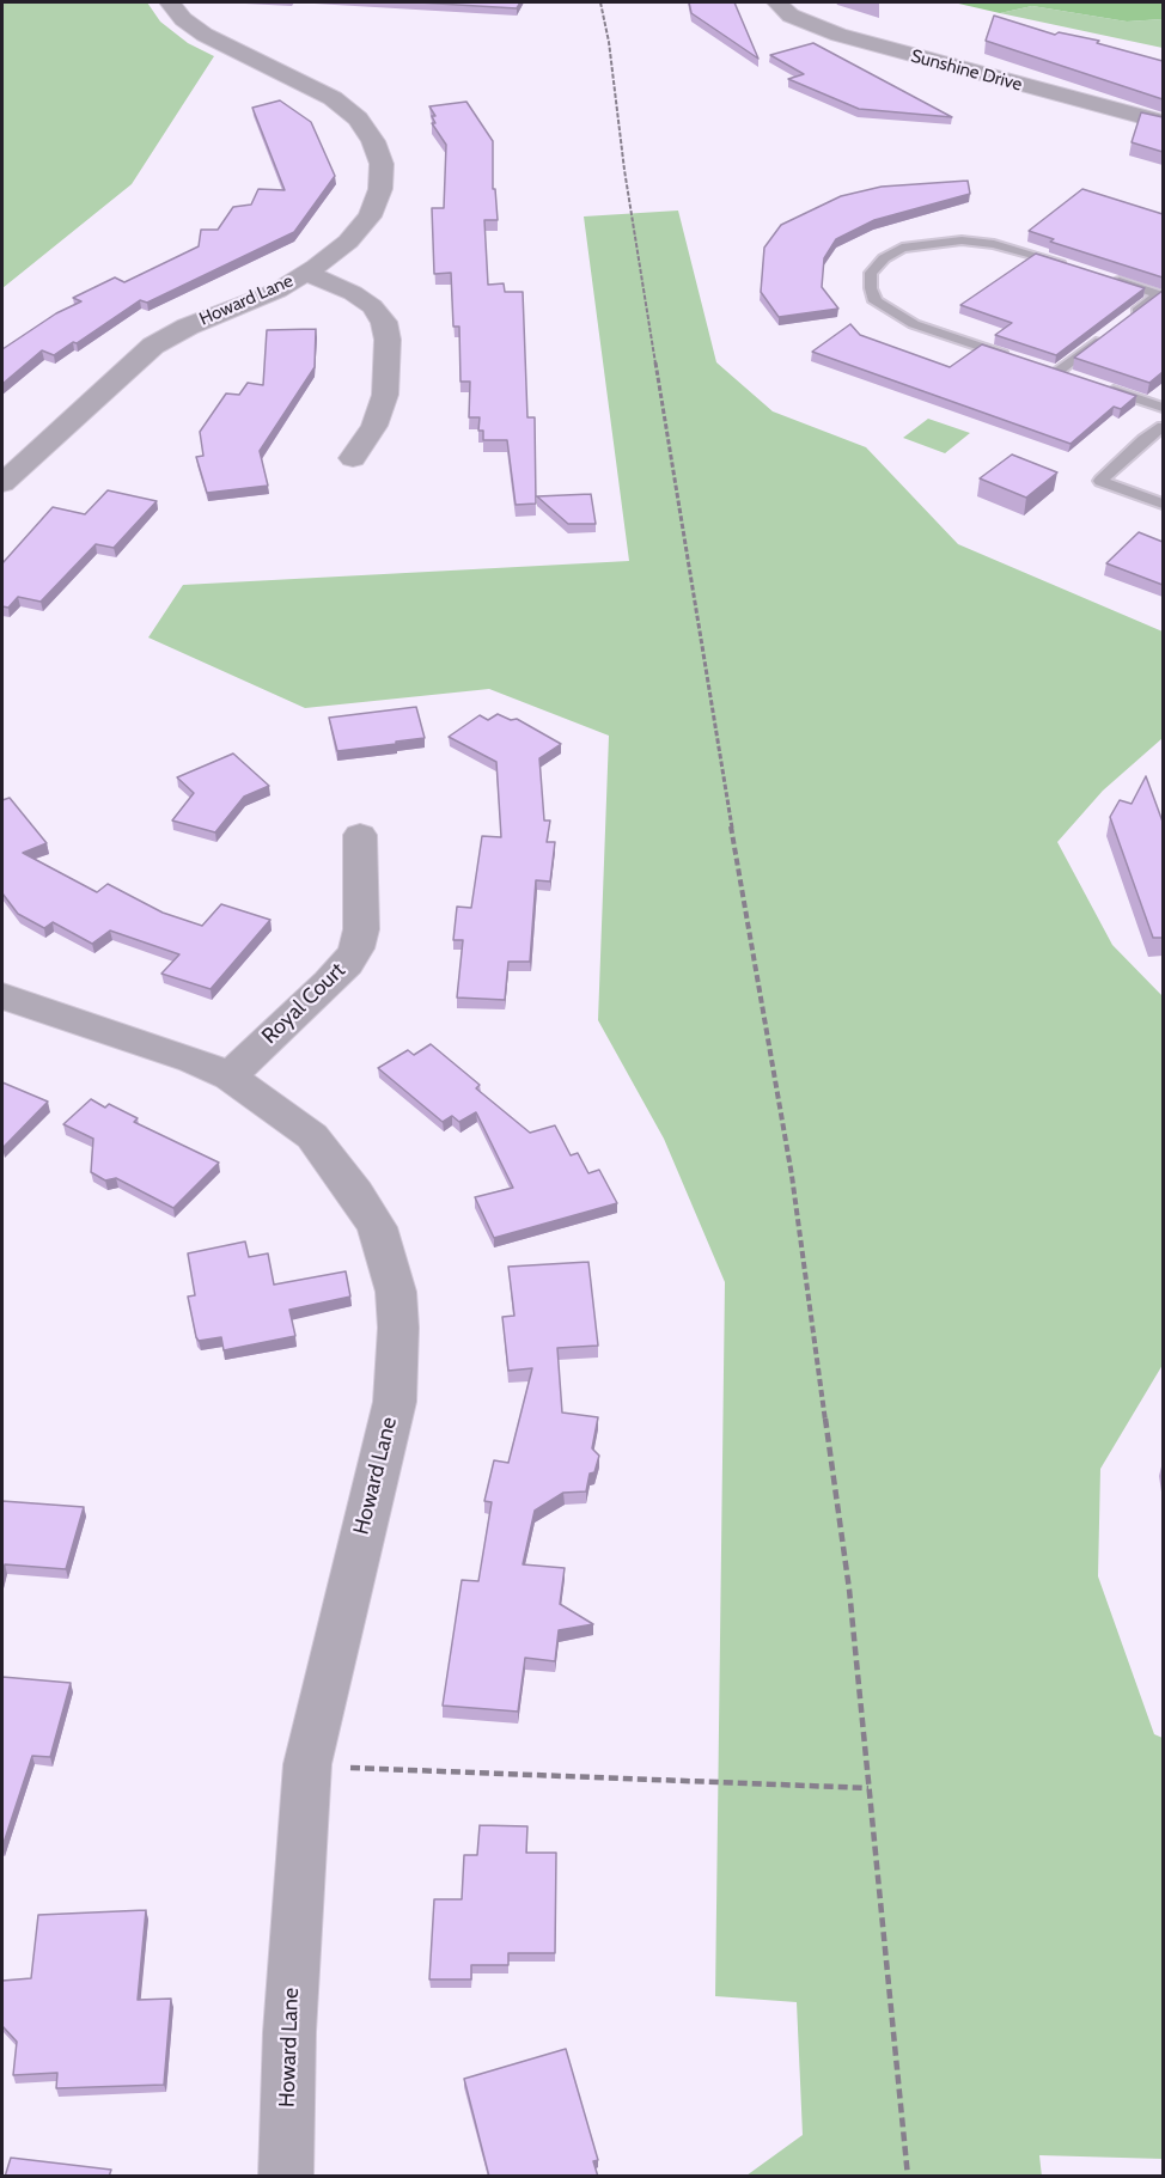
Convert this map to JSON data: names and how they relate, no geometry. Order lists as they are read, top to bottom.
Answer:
{
  "streets": {
    "street": ["Sunshine Drive", "Howard Lane", "Royal Court"]
  },
  "crossings": [
    ["Howard Lane", "Royal Court"]
  ]
}
